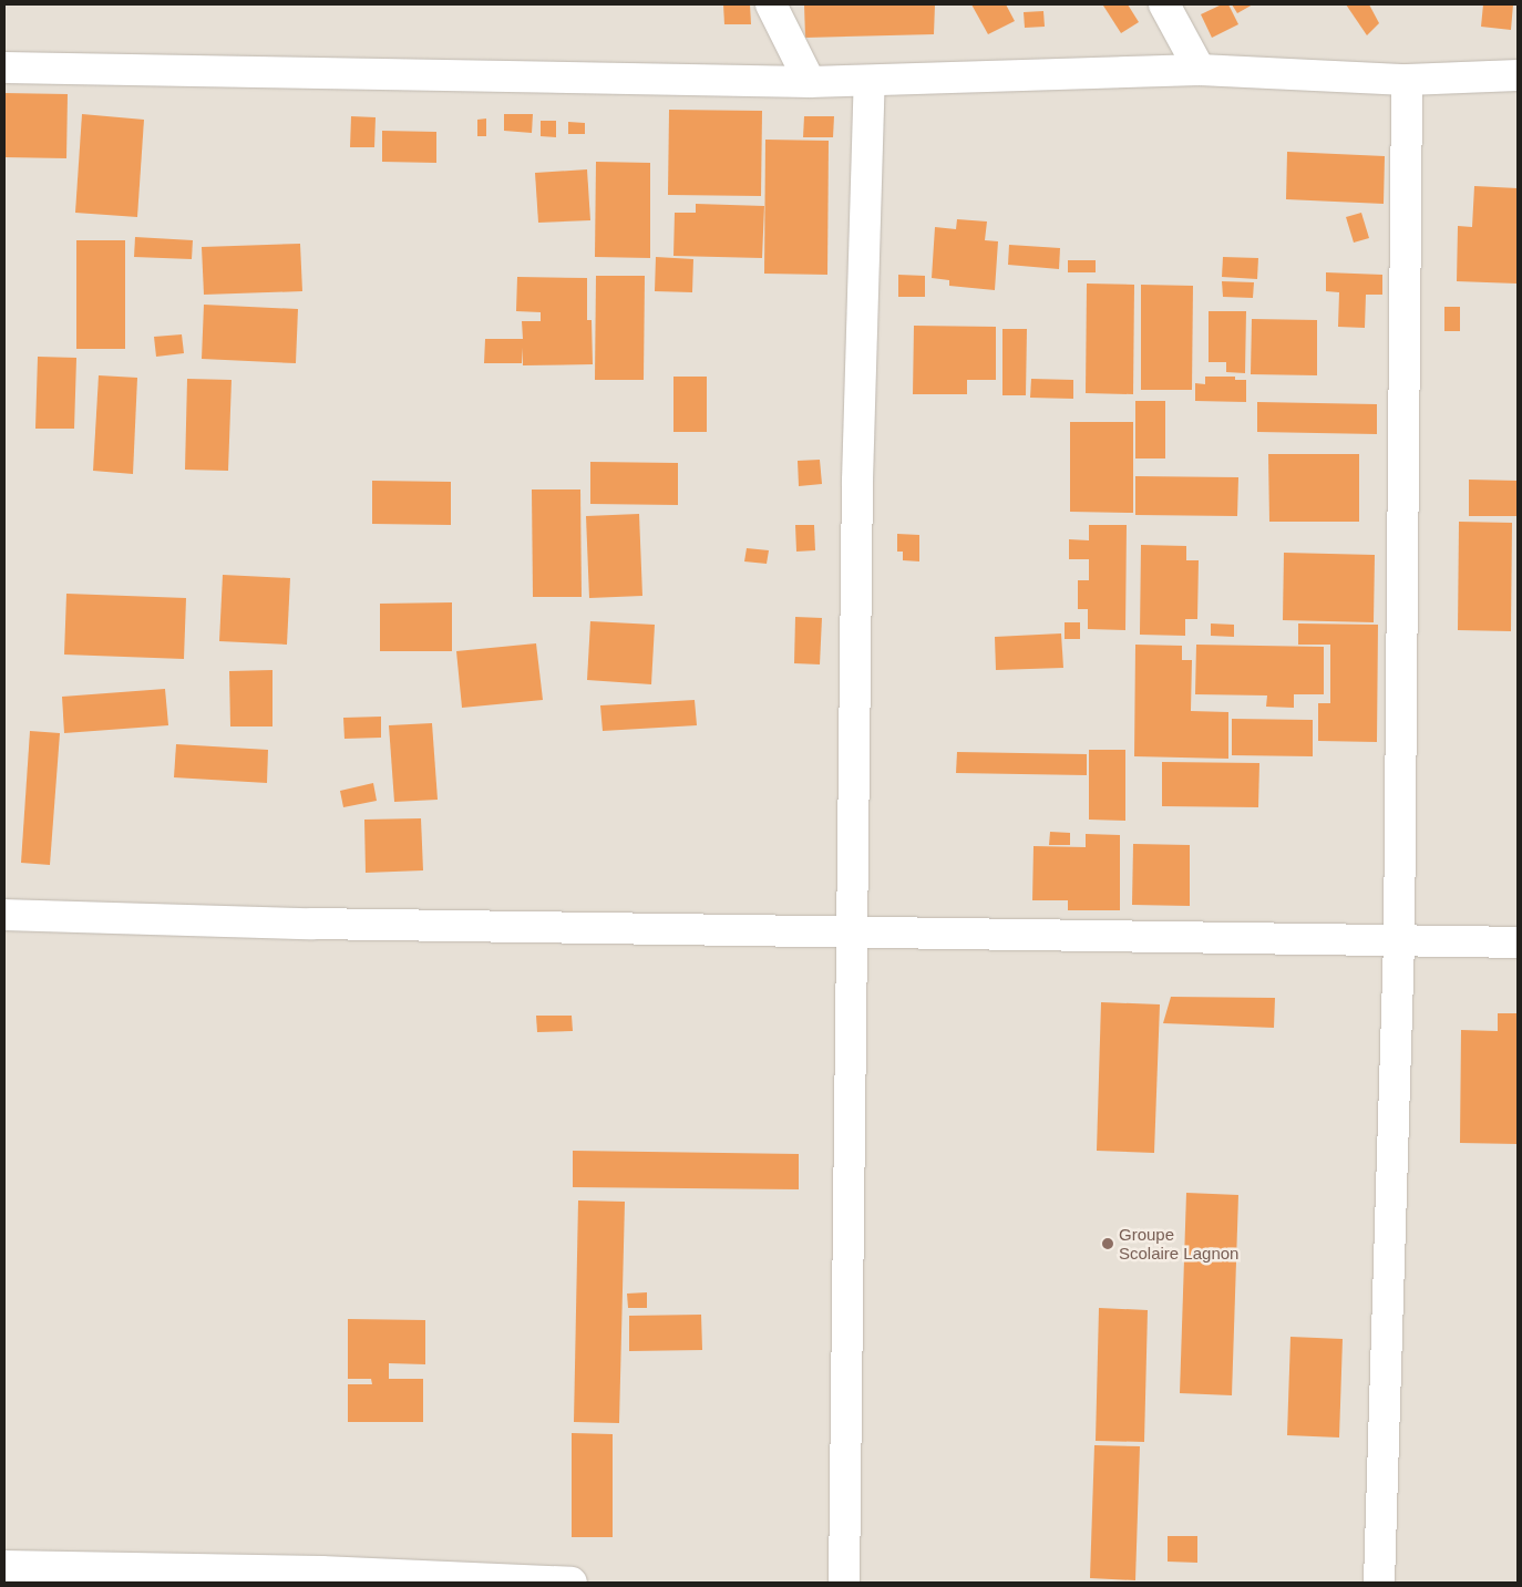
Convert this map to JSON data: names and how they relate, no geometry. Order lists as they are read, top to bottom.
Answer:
{
  "places": ["Groupe Scolaire Lagnon"]
}
